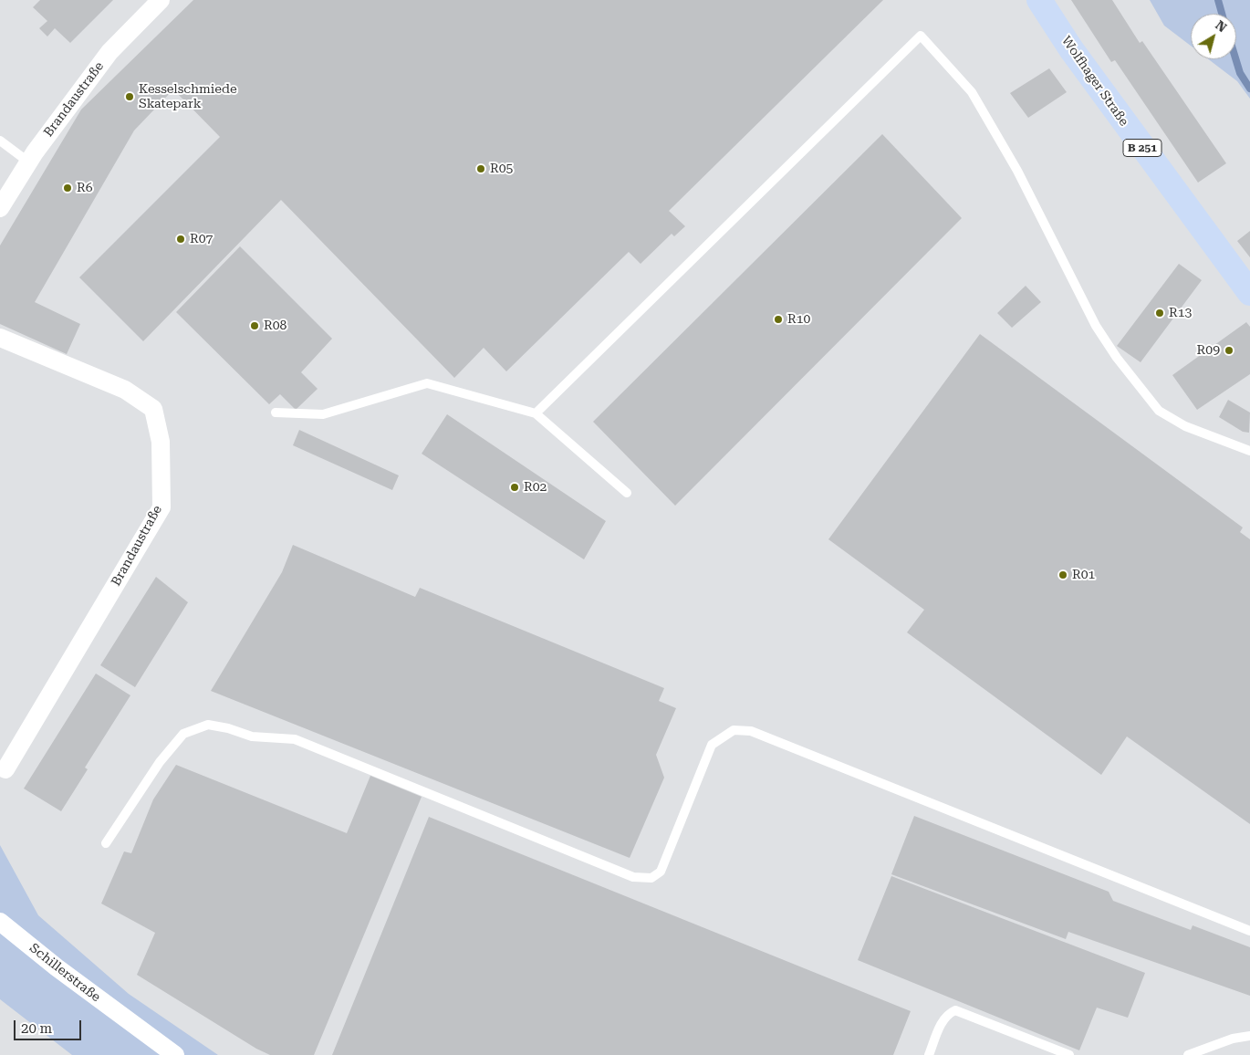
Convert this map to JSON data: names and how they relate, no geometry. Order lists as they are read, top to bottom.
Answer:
{
  "streets": {
    "main road": ["Wolfhager Straße", "B 251"],
    "street": ["Brandaustraße", "Schillerstraße"]
  },
  "places": [
    "Kesselschmiede Skatepark",
    "R05",
    "R6",
    "R07",
    "R13",
    "R10",
    "R08",
    "R09",
    "R02",
    "R01"
  ],
  "scale_bar": "20 m",
  "north": "top right"
}
